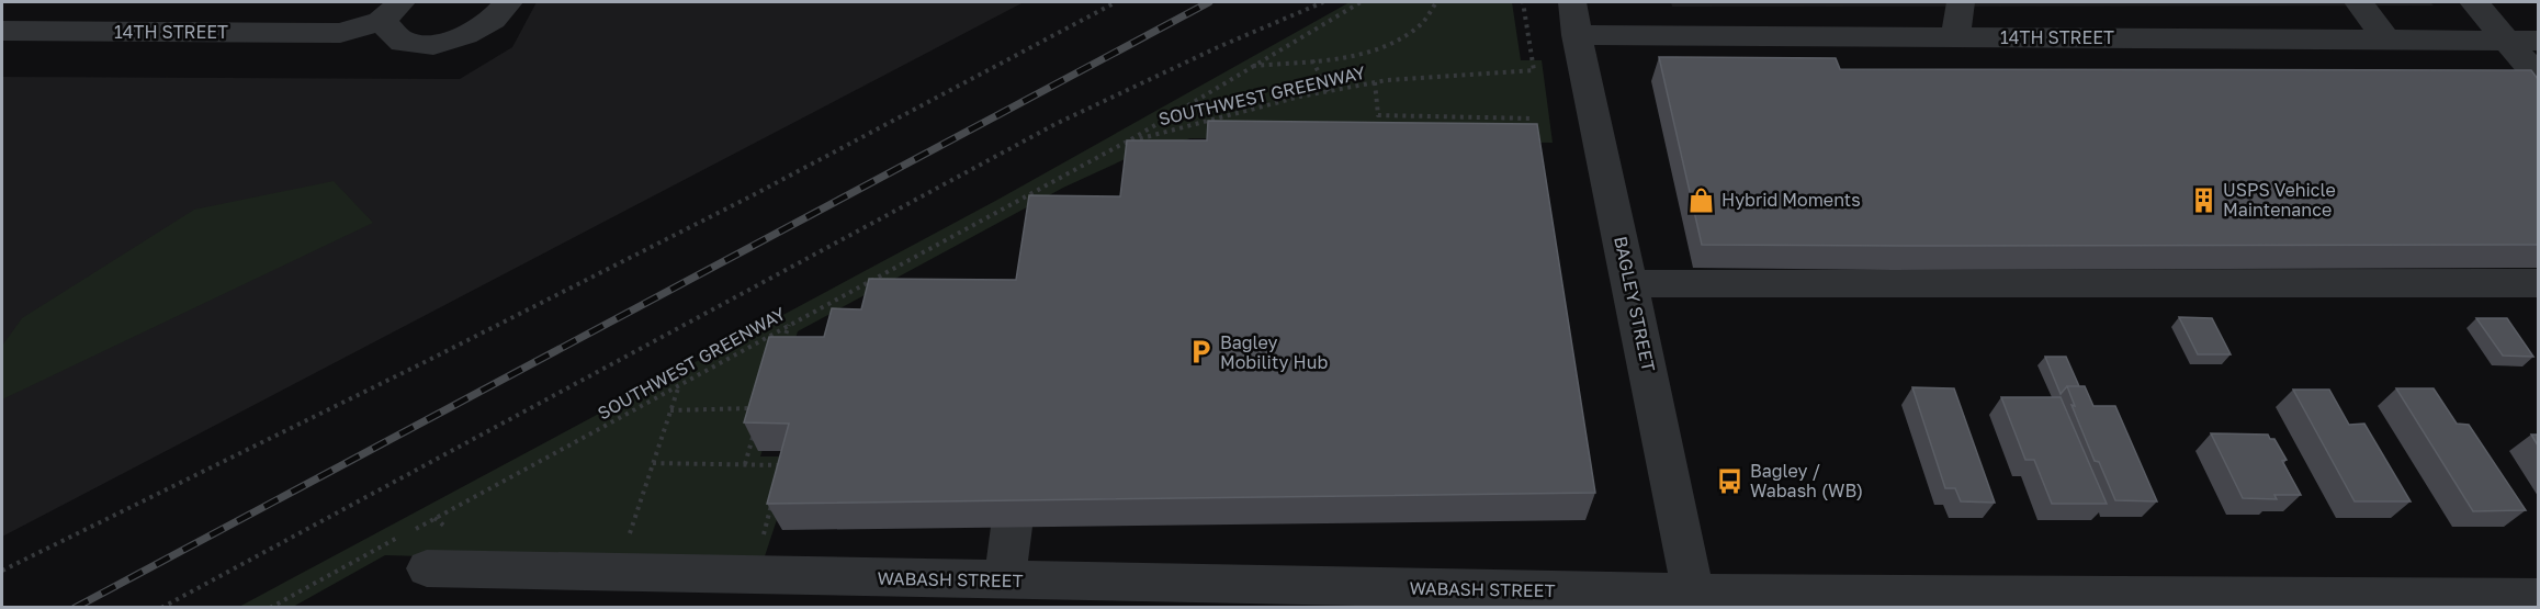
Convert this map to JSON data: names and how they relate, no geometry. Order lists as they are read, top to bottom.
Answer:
{
  "streets": {
    "street": ["14TH STREET", "BAGLEY STREET", "WABASH STREET"],
    "path": ["SOUTHWEST GREENWAY"]
  },
  "crossings": [
    ["14TH STREET", "BAGLEY STREET"],
    ["BAGLEY STREET", "WABASH STREET"]
  ],
  "places": {
    "shop": ["Hybrid Moments"],
    "building": ["USPS Vehicle Maintenance"],
    "parking": ["Bagley Mobility Hub"],
    "bus stop": ["Bagley / Wabash (WB)"]
  }
}
